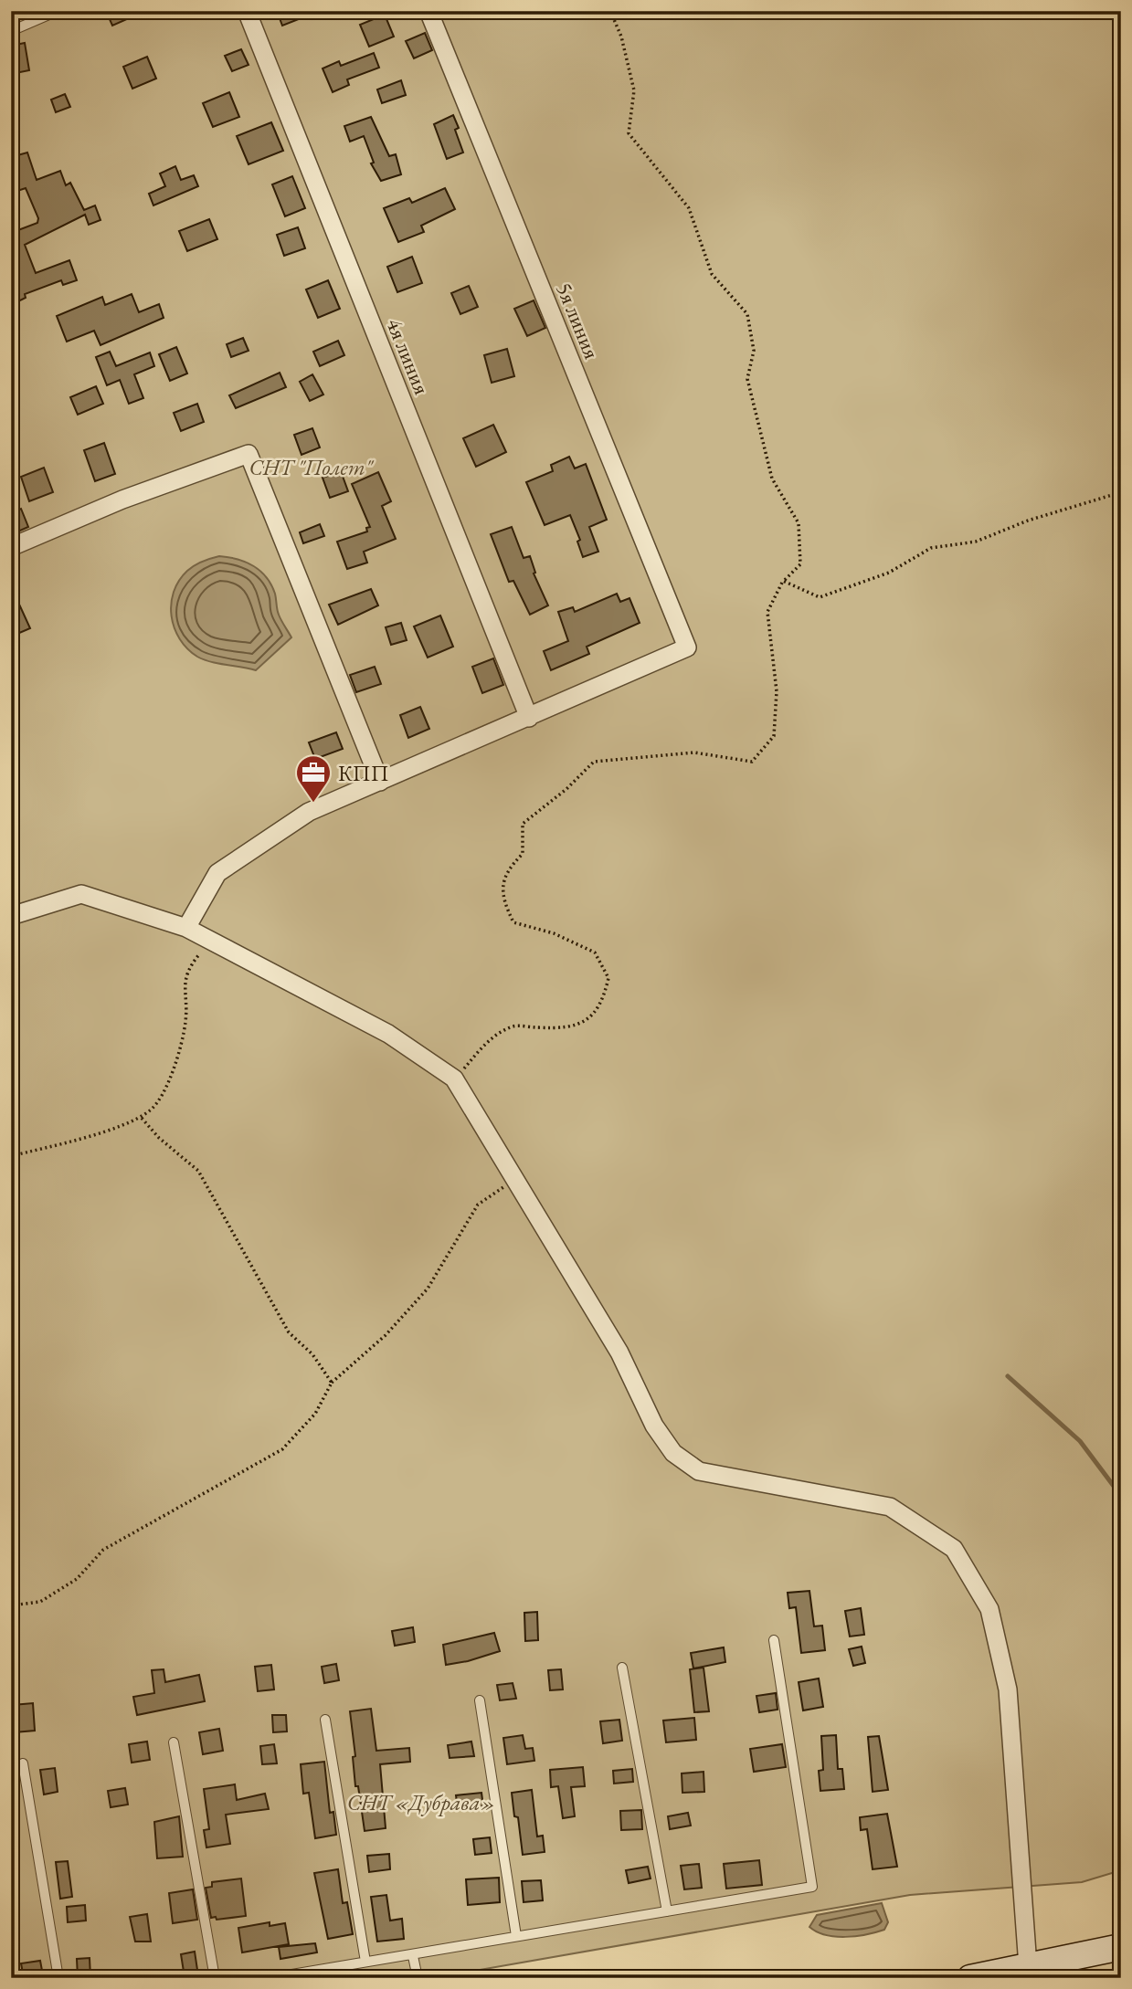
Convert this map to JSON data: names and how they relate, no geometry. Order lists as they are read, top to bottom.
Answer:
{
  "streets": {
    "street": ["5я линия", "4я линия"]
  },
  "crossings": [
    ["5я линия", "4я линия"]
  ],
  "parks": ["СНТ \"Полет\"", "СНТ «Дубрава»"],
  "places": {
    "office": ["КПП"]
  }
}
